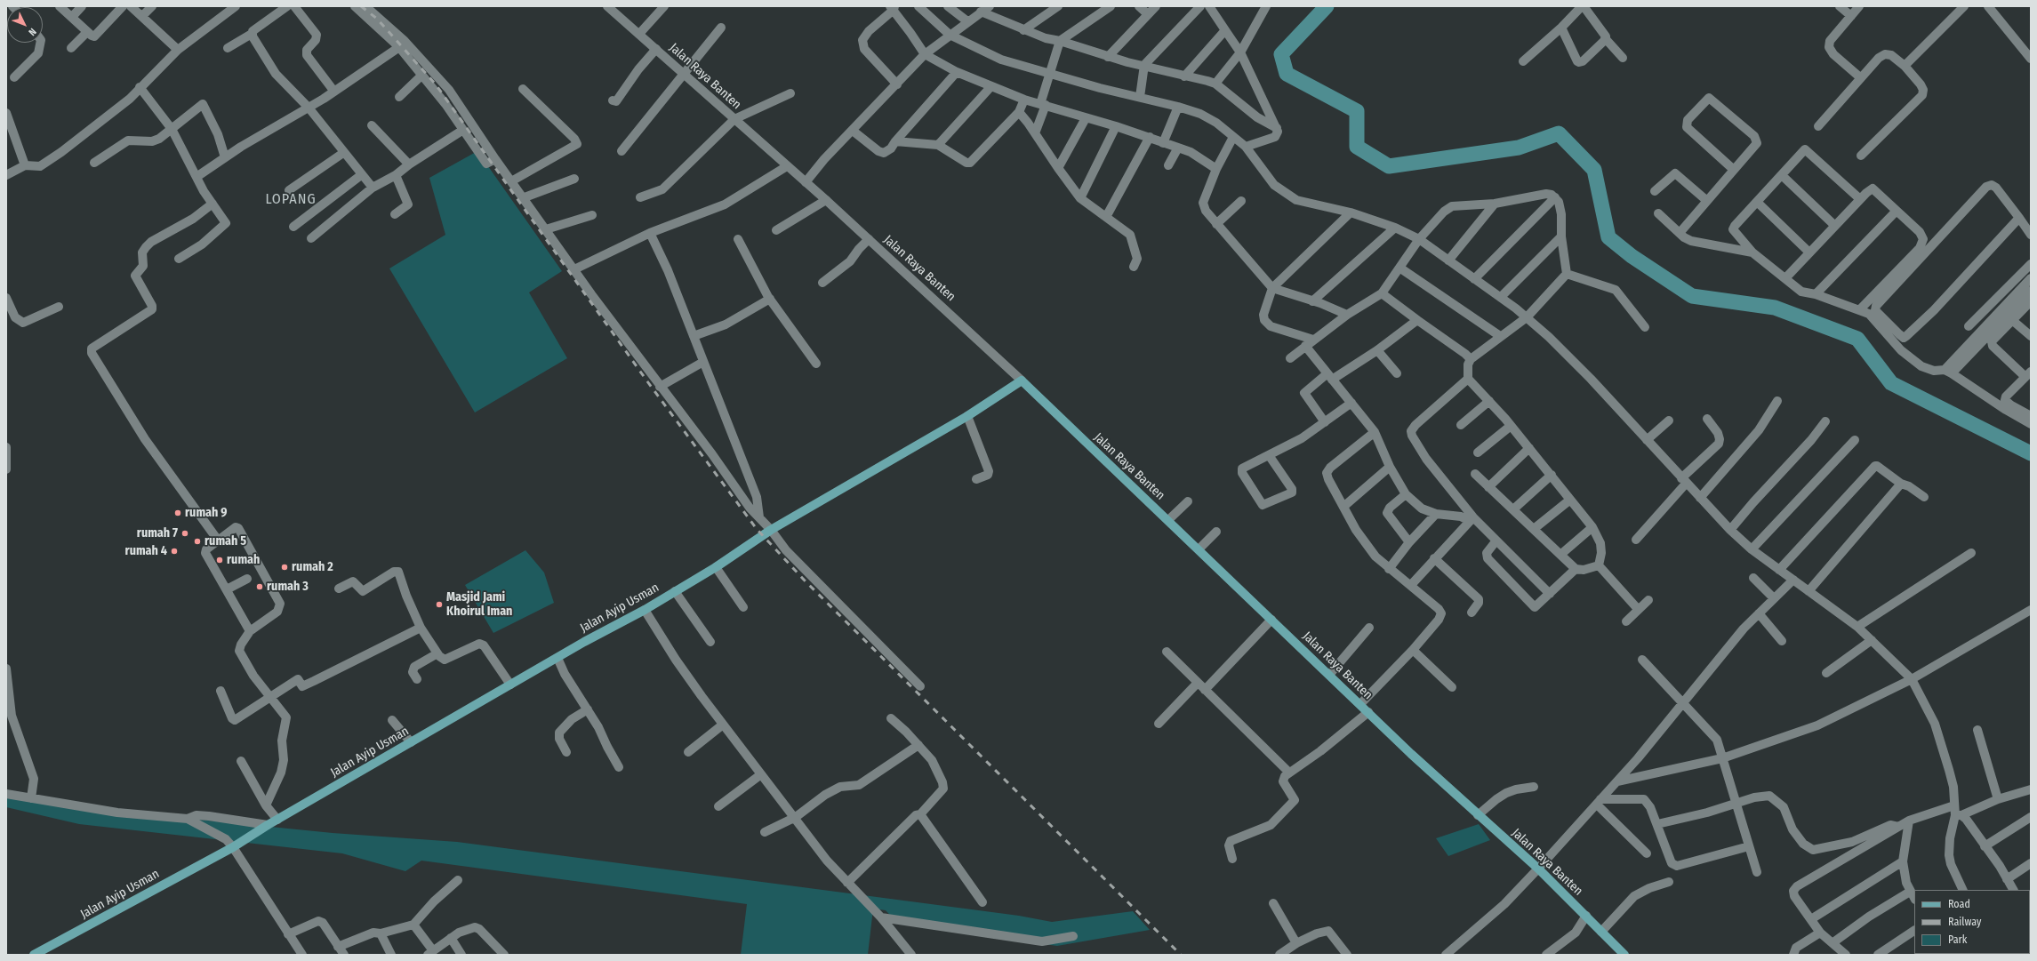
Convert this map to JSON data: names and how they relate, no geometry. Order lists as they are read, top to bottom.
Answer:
{
  "streets": {
    "main road": ["Jalan Raya Banten", "Jalan Ayip Usman"]
  },
  "crossings": [
    ["Jalan Raya Banten", "Jalan Ayip Usman"]
  ],
  "districts": ["LOPANG"],
  "places": [
    "rumah 9",
    "rumah 7",
    "rumah 5",
    "rumah 4",
    "rumah",
    "rumah 2",
    "rumah 3",
    "Masjid Jami Khoirul Iman"
  ],
  "legend": ["Road", "Railway", "Park"],
  "north": "bottom right"
}
